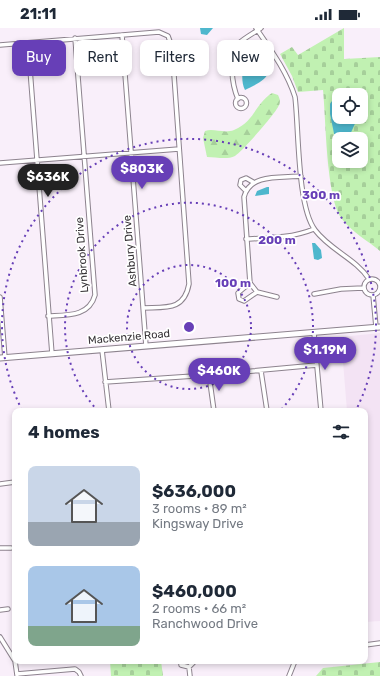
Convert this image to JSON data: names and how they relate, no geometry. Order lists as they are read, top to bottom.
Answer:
{
  "streets": {
    "main road": ["Mackenzie Road"],
    "street": ["Ashbury Drive", "Lynbrook Drive"]
  },
  "crossings": [
    ["Ashbury Drive", "Mackenzie Road"]
  ],
  "page": {
    "status": "21:11",
    "chip": [
      "Buy",
      "Rent",
      "Filters",
      "New"
    ],
    "price": [
      "$803K",
      "$636K",
      "$1.19M",
      "$460K"
    ],
    "heading": "4 homes",
    "list": [
      {
        "name": "$636,000",
        "note": "3 rooms · 89 m² · Kingsway Drive"
      },
      {
        "name": "$460,000",
        "note": "2 rooms · 66 m² · Ranchwood Drive"
      }
    ]
  },
  "rings": ["300 m", "200 m", "100 m"]
}
